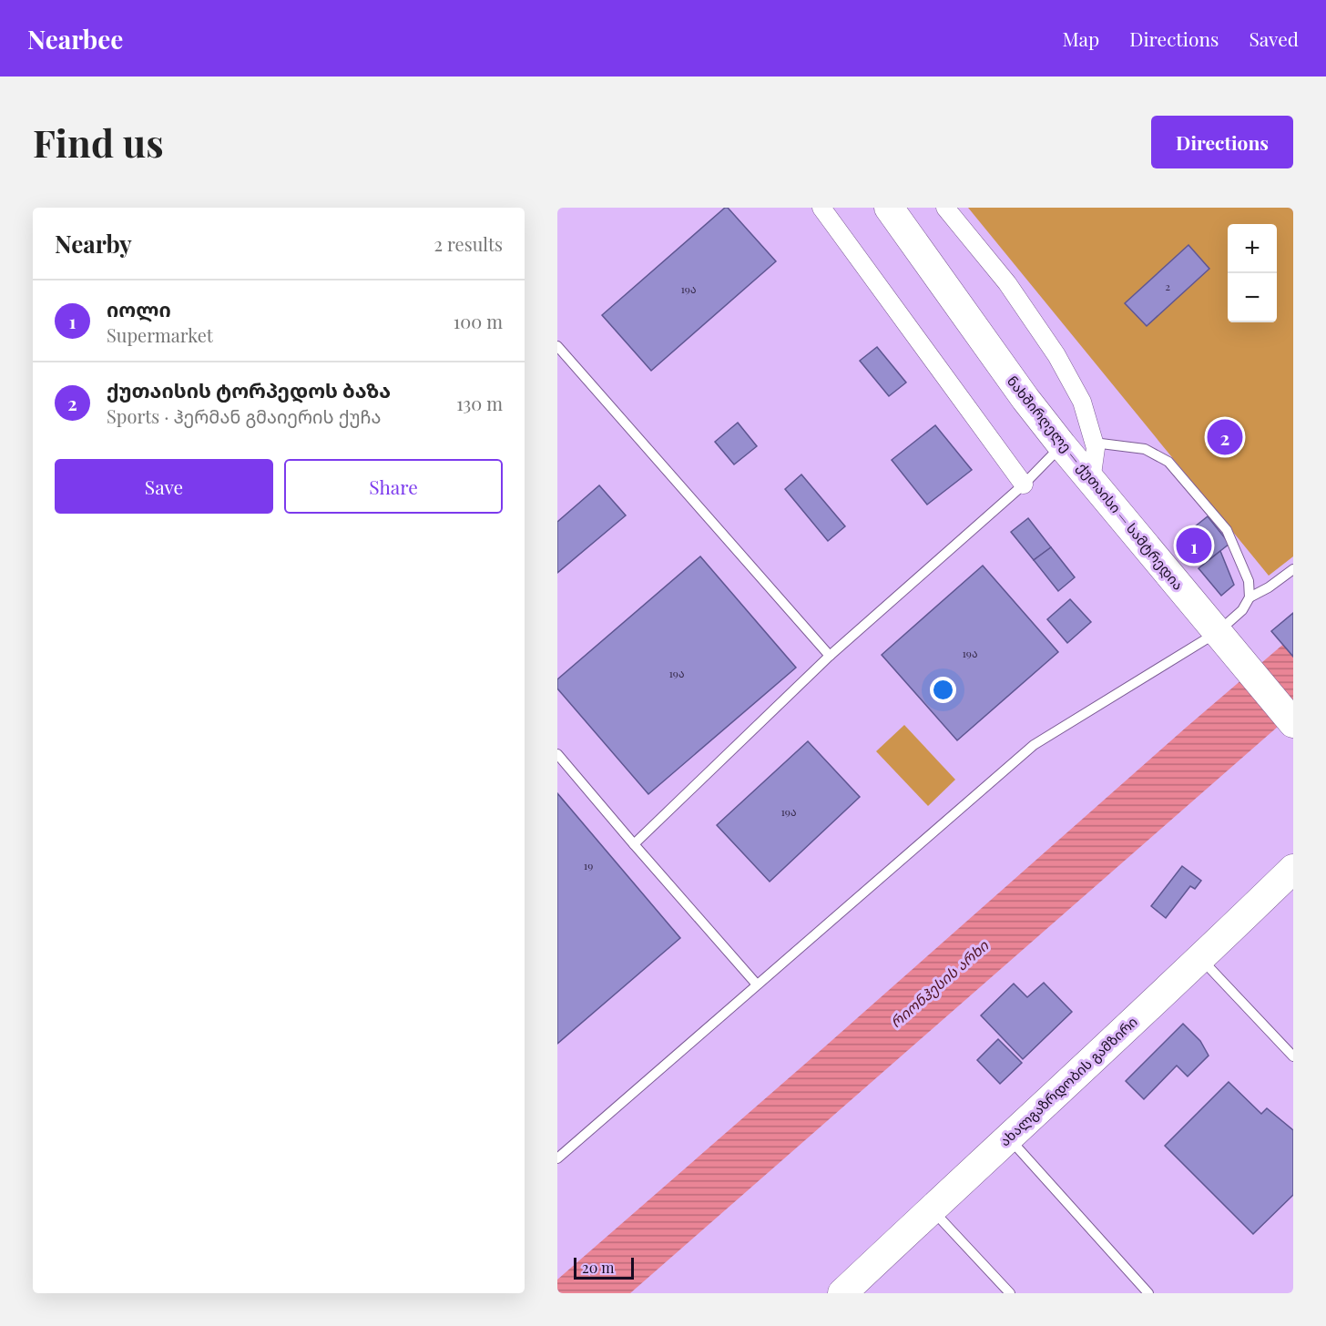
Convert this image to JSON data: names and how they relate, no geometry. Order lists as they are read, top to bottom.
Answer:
{
  "streets": {
    "main road": ["ნახშირღელე — ქუთაისი — სამტრედია", "ახალგაზრდობის გამზირი"]
  },
  "water": ["რიონჰესის არხი"],
  "house_numbers": [
    "2",
    "19ა",
    "19ა",
    "19ა",
    "19ა",
    "19"
  ],
  "scale_bar": "20 m",
  "page": {
    "header": "Nearbee",
    "nav": ["Map", "Directions", "Saved"],
    "buttons": [
      "Directions",
      ["Save", "Share"]
    ],
    "title": "Find us",
    "heading": ["Nearby", "2 results"],
    "map_buttons": ["+", "−"],
    "list": [
      {
        "mark": "1",
        "name": "იოლი",
        "note": "Supermarket",
        "value": "100 m"
      },
      {
        "mark": "2",
        "name": "ქუთაისის ტორპედოს ბაზა",
        "note": "Sports · ჰერმან გმაიერის ქუჩა",
        "value": "130 m"
      }
    ],
    "pins": ["2", "1"],
    "scale": "20 m"
  }
}
